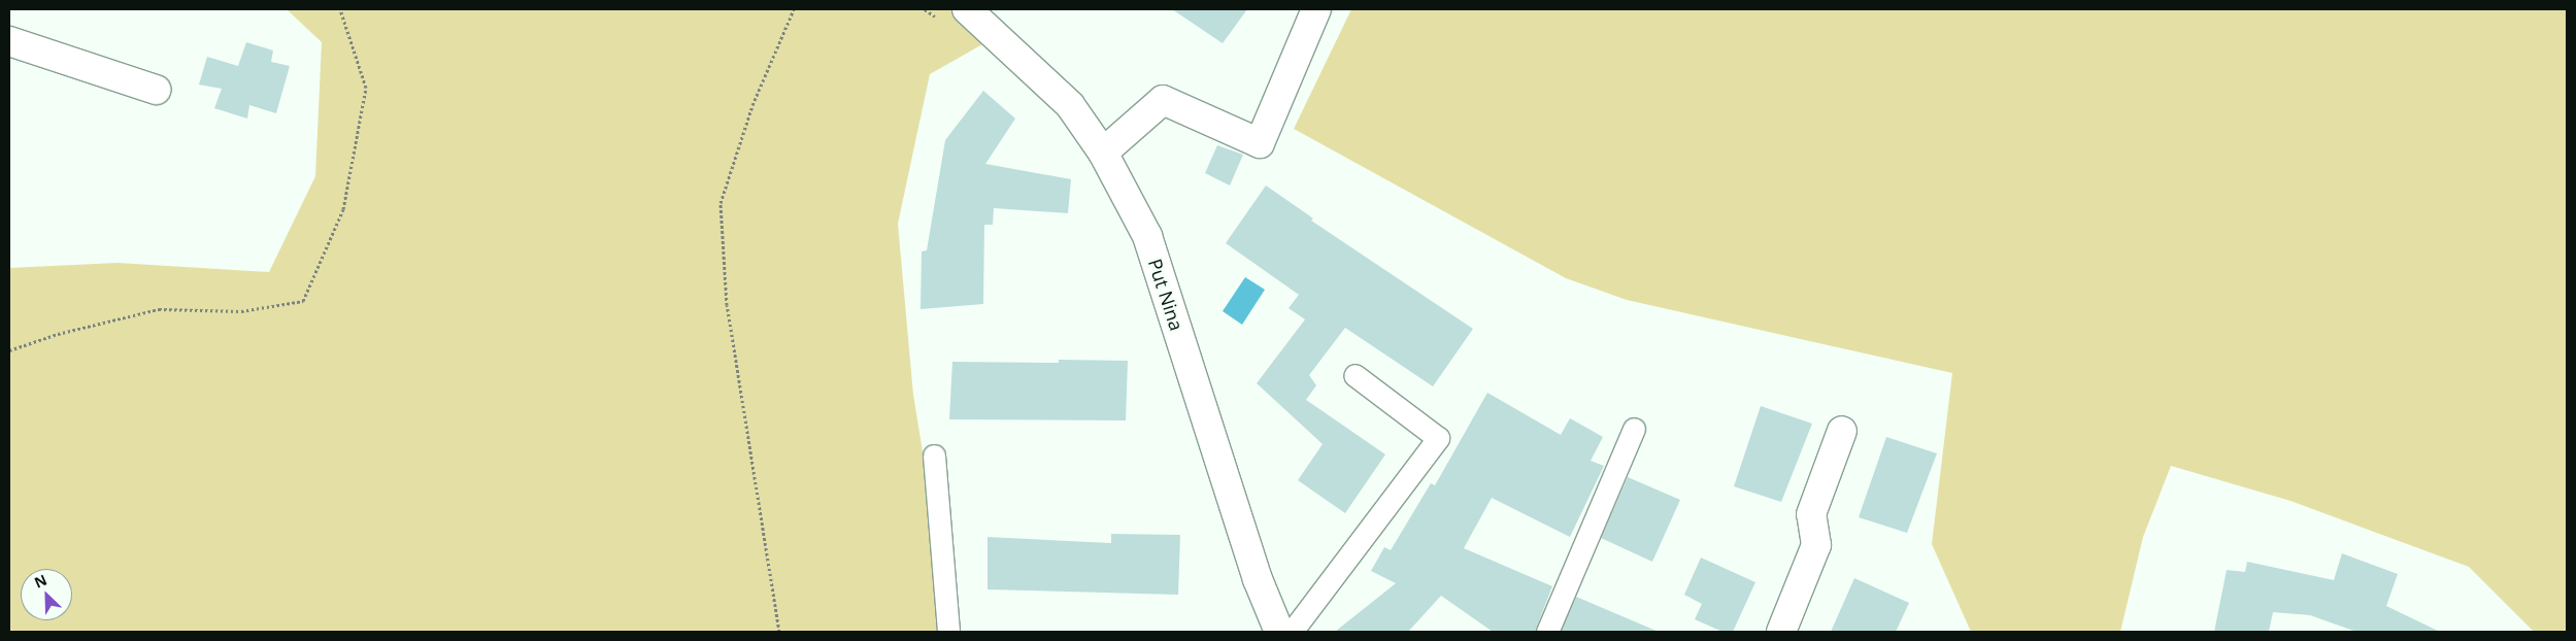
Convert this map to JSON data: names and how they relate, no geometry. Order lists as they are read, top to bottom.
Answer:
{
  "streets": {
    "main road": ["Put Nina"]
  },
  "north": "top left"
}
